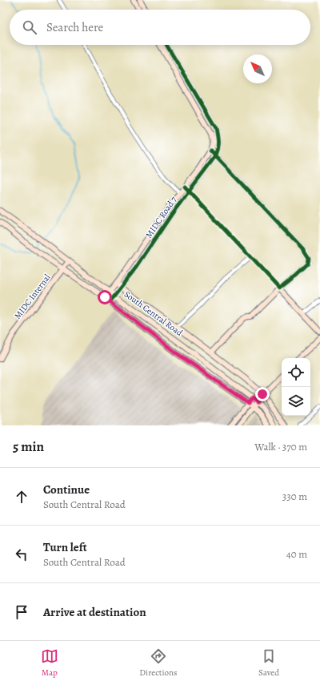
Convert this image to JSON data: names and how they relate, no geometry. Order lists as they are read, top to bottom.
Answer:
{
  "streets": {
    "street": ["MIDC Road 7", "MIDC Internal", "South Central Road"]
  },
  "crossings": [
    ["MIDC Road 7", "South Central Road"],
    ["MIDC Internal", "South Central Road"]
  ],
  "north": "top left",
  "page": {
    "search": "Search here",
    "heading": ["5 min", "Walk · 370 m"],
    "list": [
      ["Continue", "South Central Road", "330 m"],
      ["Turn left", "South Central Road", "40 m"],
      "Arrive at destination"
    ],
    "nav": ["Map", "Directions", "Saved"]
  }
}
